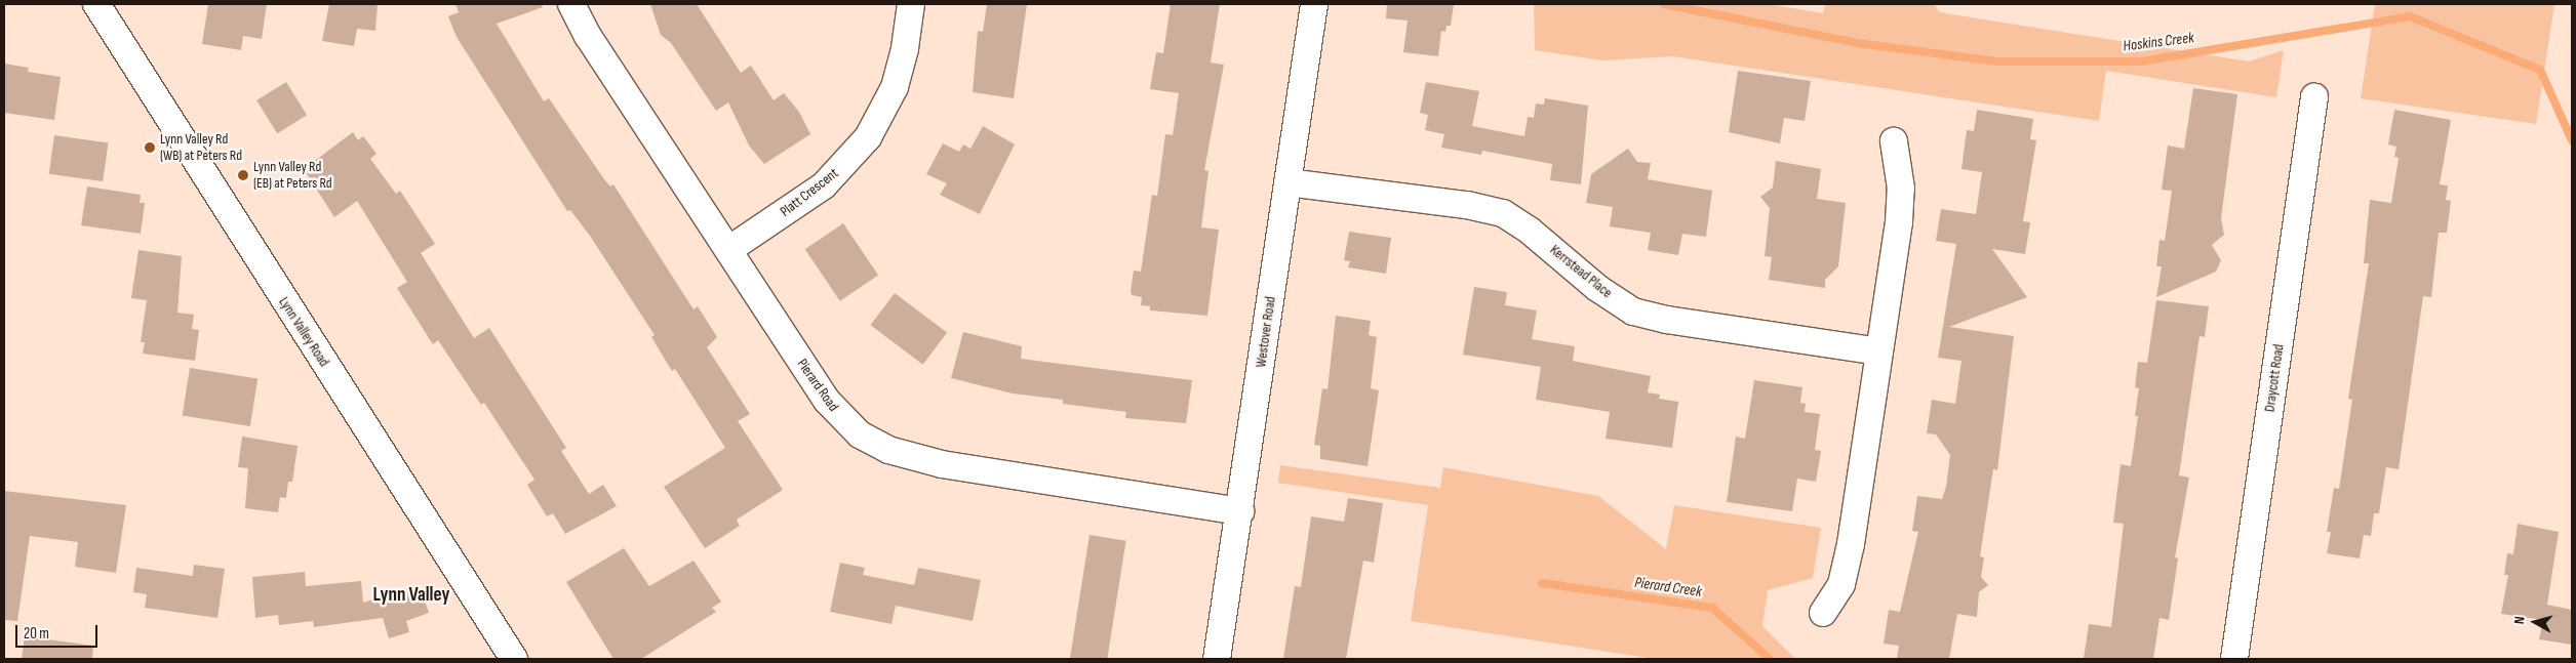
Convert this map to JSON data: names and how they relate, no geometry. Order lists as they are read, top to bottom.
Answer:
{
  "streets": {
    "street": [
      "Platt Crescent",
      "Kerrstead Place",
      "Lynn Valley Road",
      "Westover Road",
      "Draycott Road",
      "Pierard Road"
    ]
  },
  "crossings": [
    ["Platt Crescent", "Pierard Road"],
    ["Kerrstead Place", "Westover Road"],
    ["Westover Road", "Pierard Road"]
  ],
  "districts": ["Lynn Valley"],
  "water": ["Hoskins Creek", "Pierard Creek"],
  "places": ["Lynn Valley Rd (WB) at Peters Rd", "Lynn Valley Rd (EB) at Peters Rd"],
  "scale_bar": "20 m",
  "north": "left"
}
